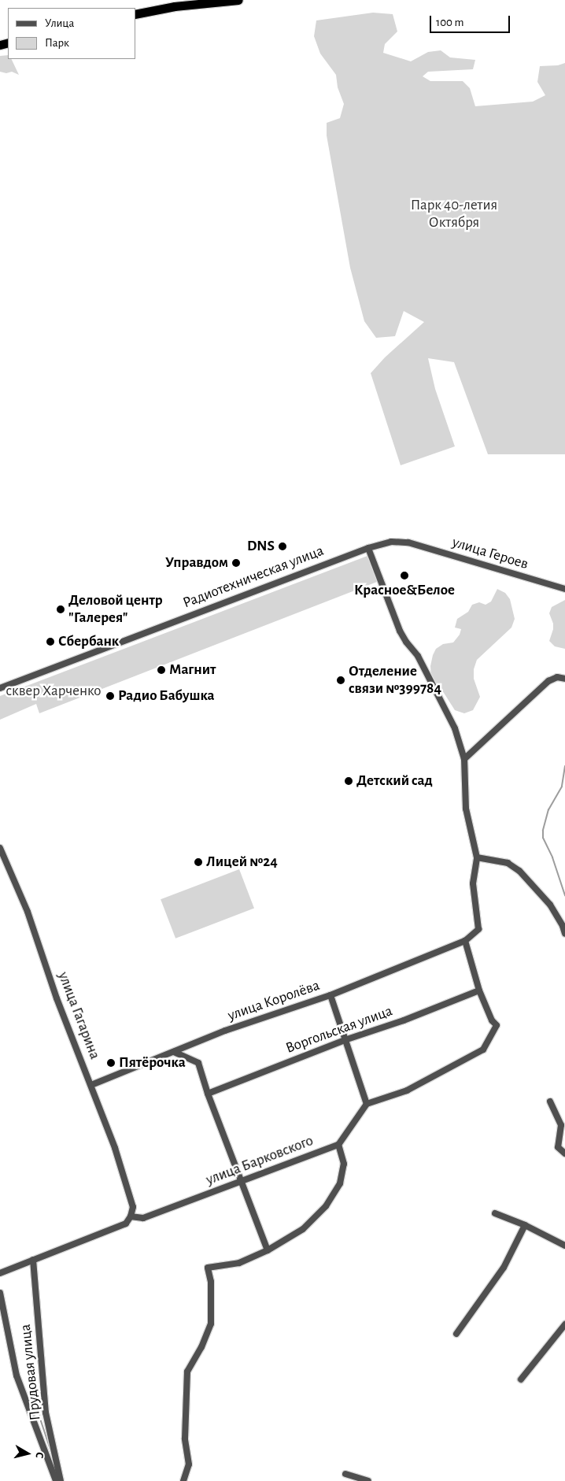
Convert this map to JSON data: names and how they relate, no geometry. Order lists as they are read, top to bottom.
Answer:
{
  "streets": {
    "street": [
      "улица Героев",
      "Радиотехническая улица",
      "улица Королёва",
      "улица Гагарина",
      "Воргольская улица",
      "улица Барковского",
      "Прудовая улица"
    ]
  },
  "crossings": [
    ["улица Героев", "Радиотехническая улица"],
    ["улица Королёва", "улица Гагарина"],
    ["улица Гагарина", "улица Барковского"]
  ],
  "parks": ["Парк 40-летия Октября", "сквер Харченко"],
  "places": [
    "DNS",
    "Управдом",
    "Красное&Белое",
    "Деловой центр \"Галерея\"",
    "Сбербанк",
    "Магнит",
    "Отделение связи №399784",
    "Радио Бабушка",
    "Детский сад",
    "Лицей №24",
    "Пятёрочка"
  ],
  "legend": ["Улица", "Парк"],
  "scale_bar": "100 m",
  "north": "right"
}
